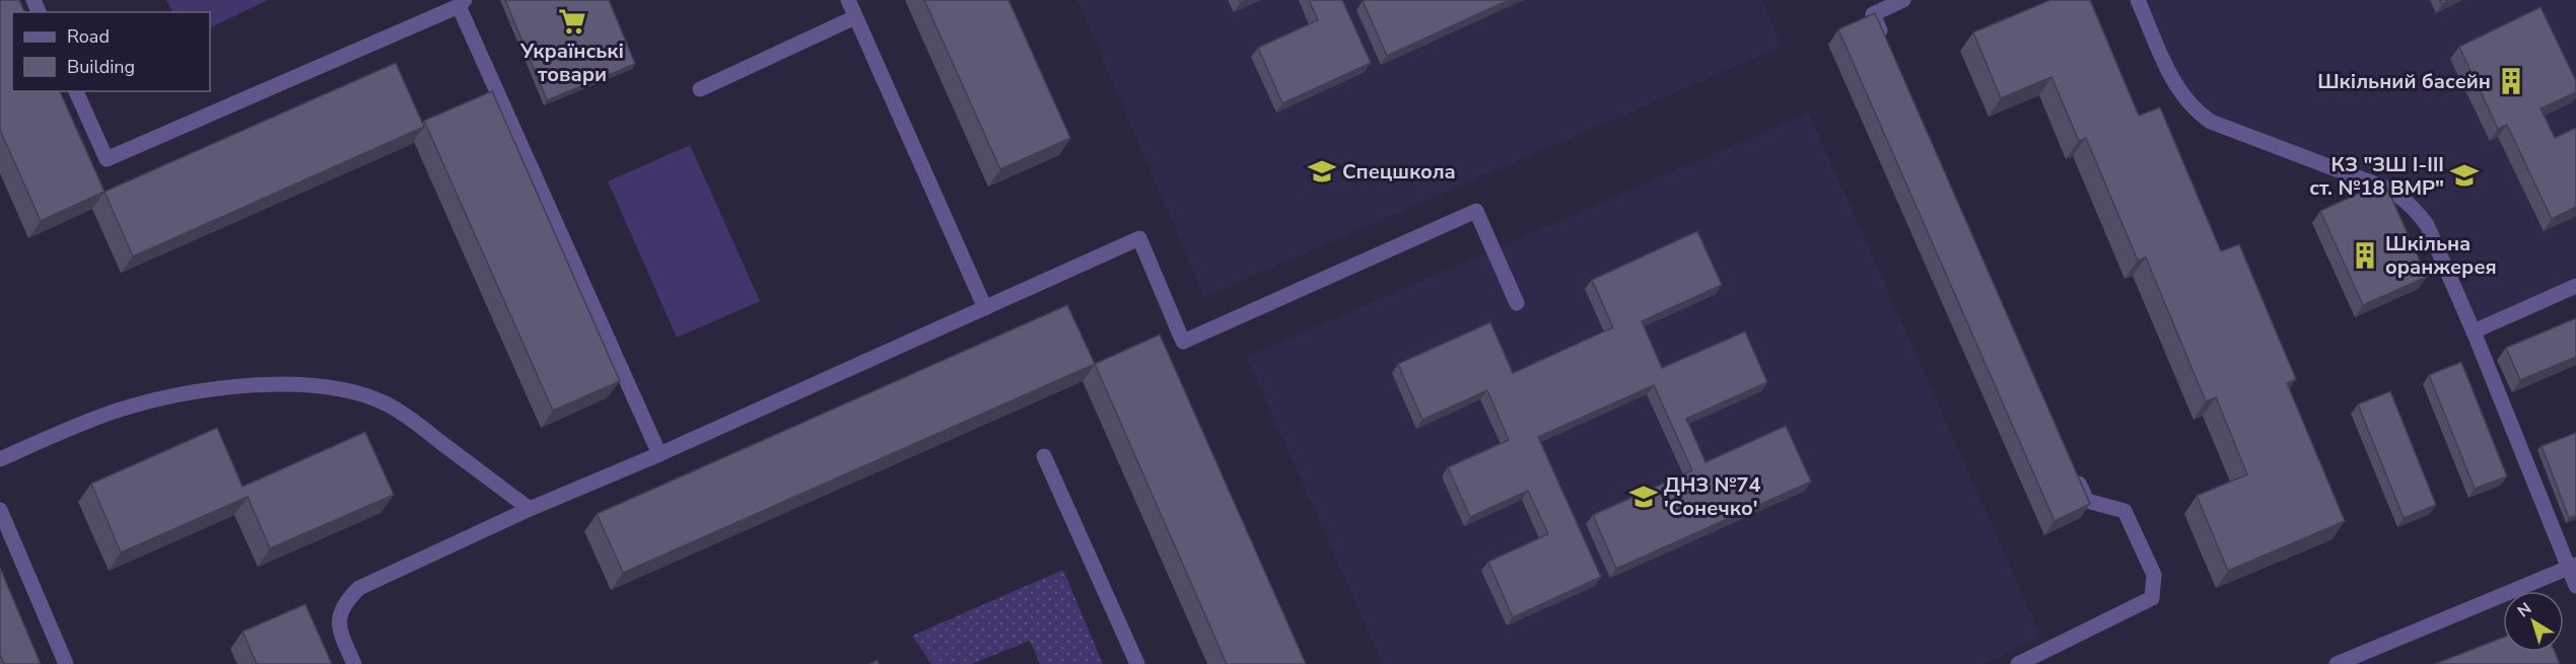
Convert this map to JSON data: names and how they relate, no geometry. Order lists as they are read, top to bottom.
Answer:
{
  "places": {
    "supermarket": ["Українські товари"],
    "building": ["Шкільний басейн", "Шкільна оранжерея"],
    "school or university": ["Спецшкола", "КЗ \"ЗШ І-ІІІ ст. №18 ВМР\"", "ДНЗ №74 'Сонечко'"]
  },
  "legend": ["Road", "Building"],
  "north": "top left"
}
